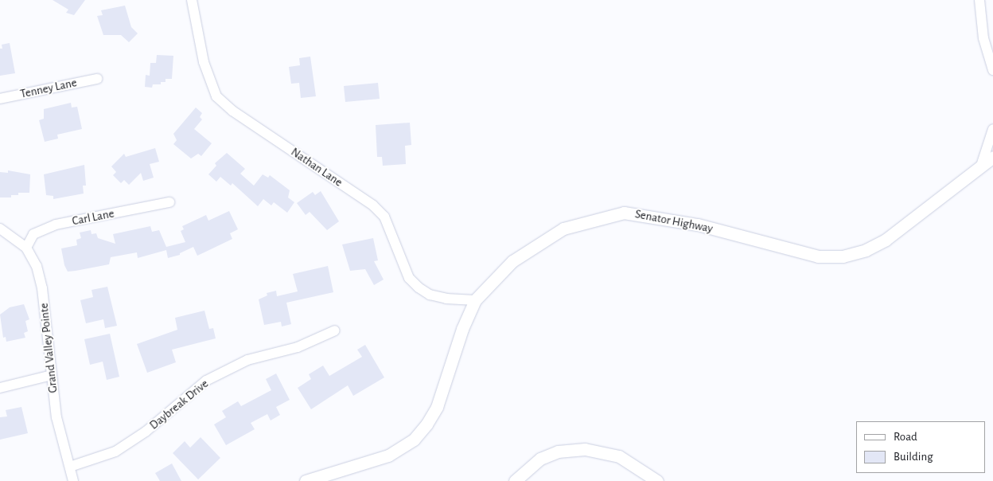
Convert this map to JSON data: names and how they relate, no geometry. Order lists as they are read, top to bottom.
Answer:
{
  "streets": {
    "street": [
      "Tenney Lane",
      "Nathan Lane",
      "Carl Lane",
      "Senator Highway",
      "Grand Valley Pointe",
      "Daybreak Drive"
    ]
  },
  "crossings": [
    ["Nathan Lane", "Senator Highway"],
    ["Carl Lane", "Grand Valley Pointe"],
    ["Grand Valley Pointe", "Daybreak Drive"]
  ],
  "legend": ["Road", "Building"]
}
